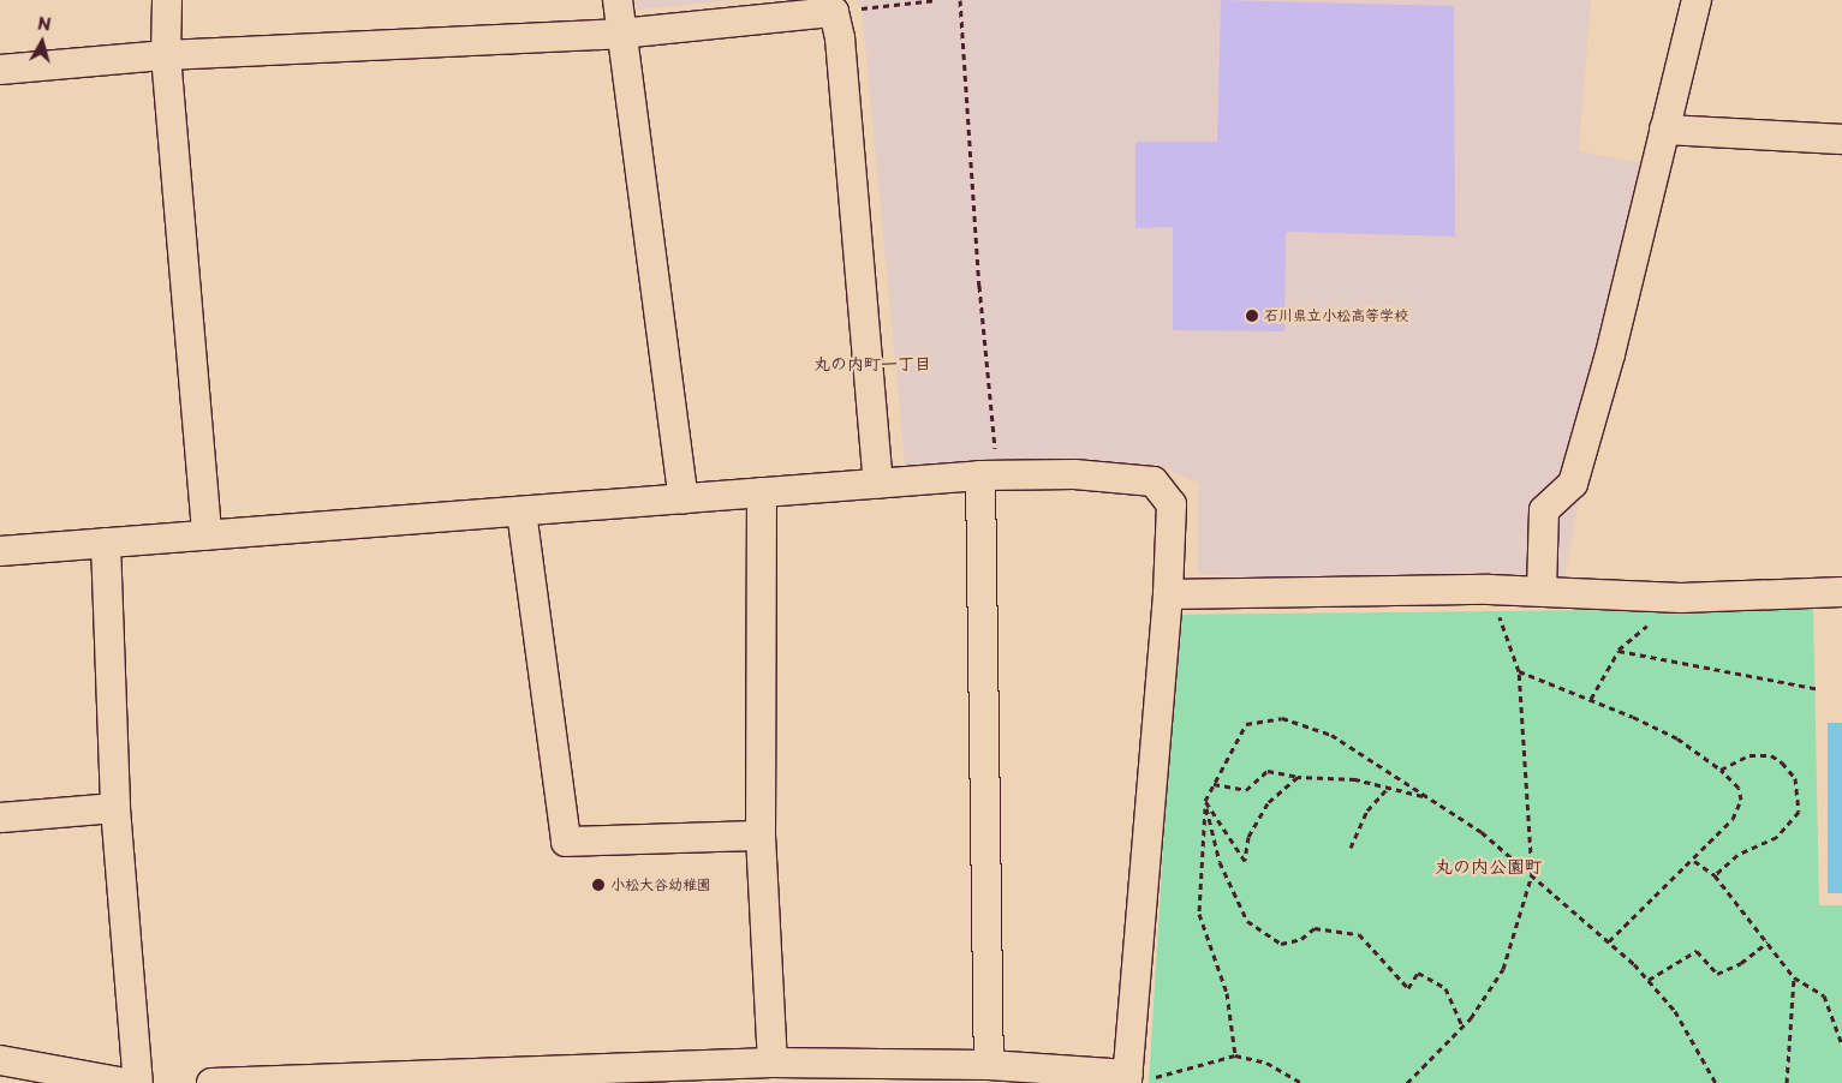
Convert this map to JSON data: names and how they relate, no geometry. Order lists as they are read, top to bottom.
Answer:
{
  "districts": ["丸の内町一丁目", "丸の内公園町"],
  "places": ["石川県立小松高等学校", "小松大谷幼稚園"],
  "north": "top"
}
